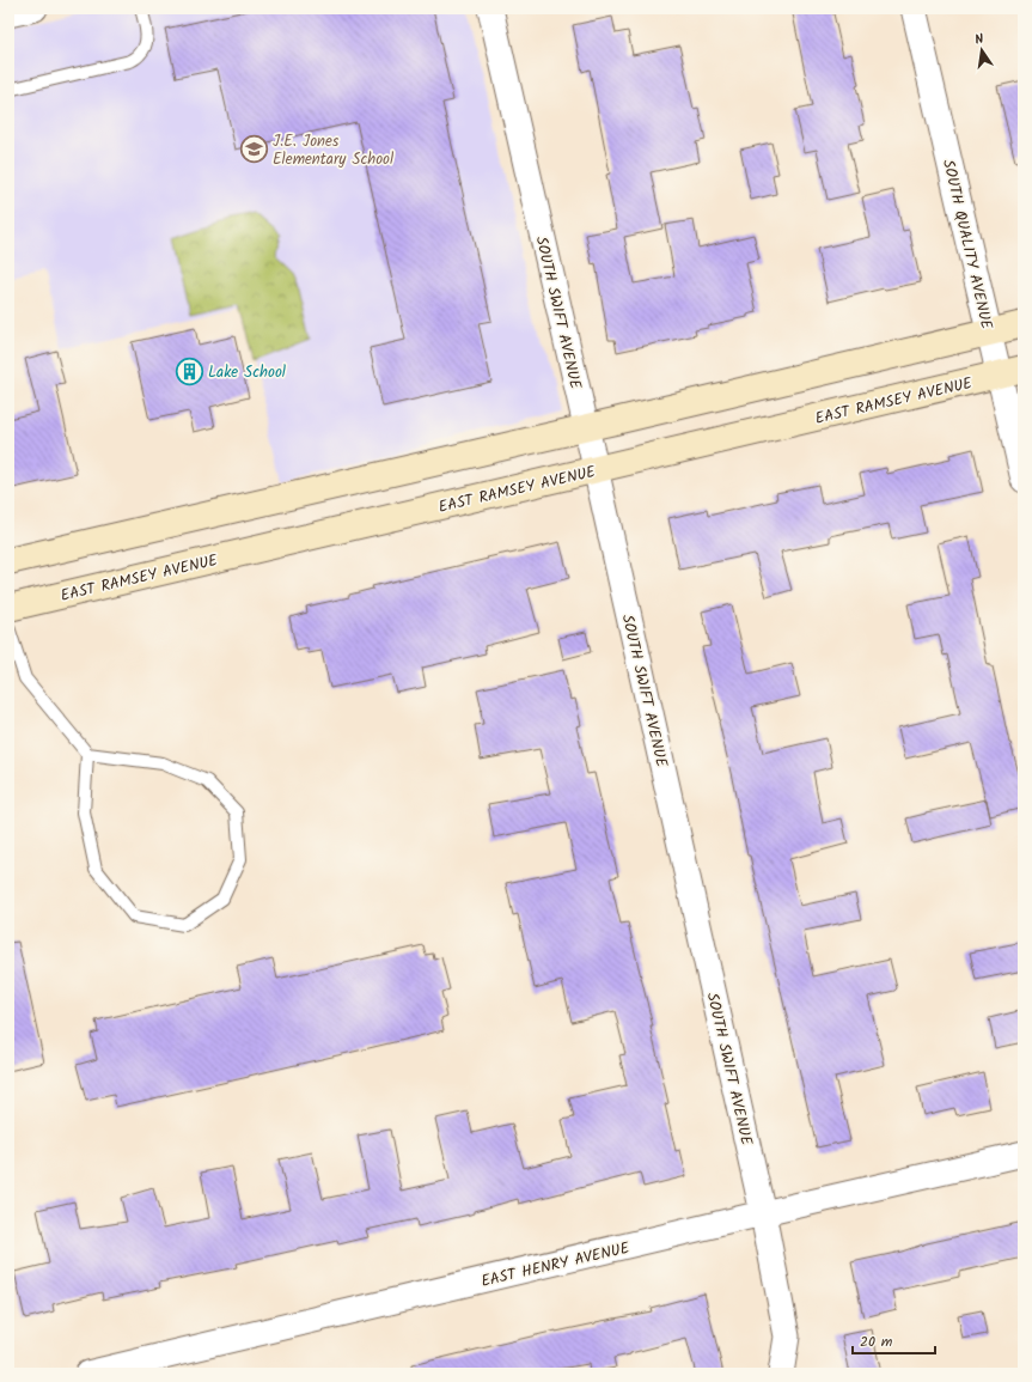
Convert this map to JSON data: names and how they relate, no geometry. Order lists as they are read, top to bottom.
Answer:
{
  "streets": {
    "street": [
      "SOUTH QUALITY AVENUE",
      "SOUTH SWIFT AVENUE",
      "EAST RAMSEY AVENUE",
      "EAST HENRY AVENUE"
    ]
  },
  "crossings": [
    ["SOUTH QUALITY AVENUE", "EAST RAMSEY AVENUE"],
    ["SOUTH SWIFT AVENUE", "EAST RAMSEY AVENUE"],
    ["SOUTH SWIFT AVENUE", "EAST HENRY AVENUE"]
  ],
  "places": {
    "school or university": ["J.E. Jones Elementary School"],
    "building": ["Lake School"]
  },
  "scale_bar": "20 m",
  "north": "top"
}
